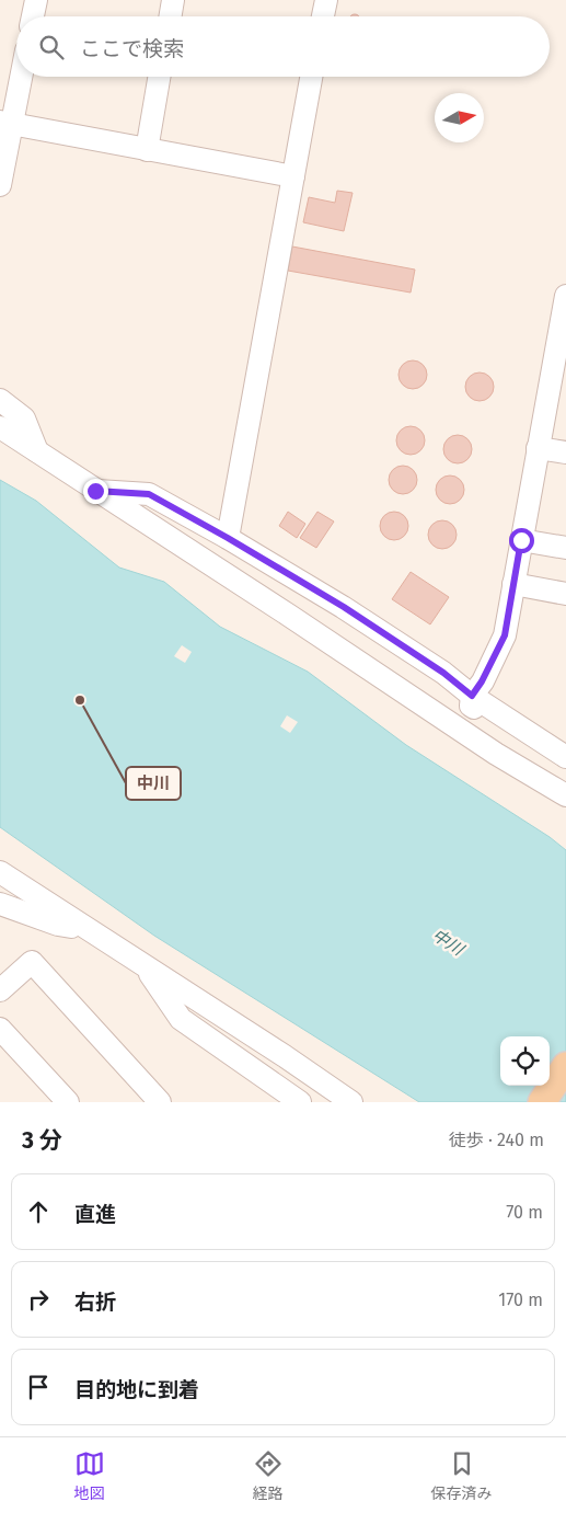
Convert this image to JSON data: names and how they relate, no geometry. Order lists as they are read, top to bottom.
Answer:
{
  "water": ["中川"],
  "places": ["中川"],
  "north": "right",
  "page": {
    "search": "ここで検索",
    "heading": ["3 分", "徒歩 · 240 m"],
    "list": [
      ["直進", "70 m"],
      ["右折", "170 m"],
      "目的地に到着"
    ],
    "nav": ["地図", "経路", "保存済み"]
  }
}
